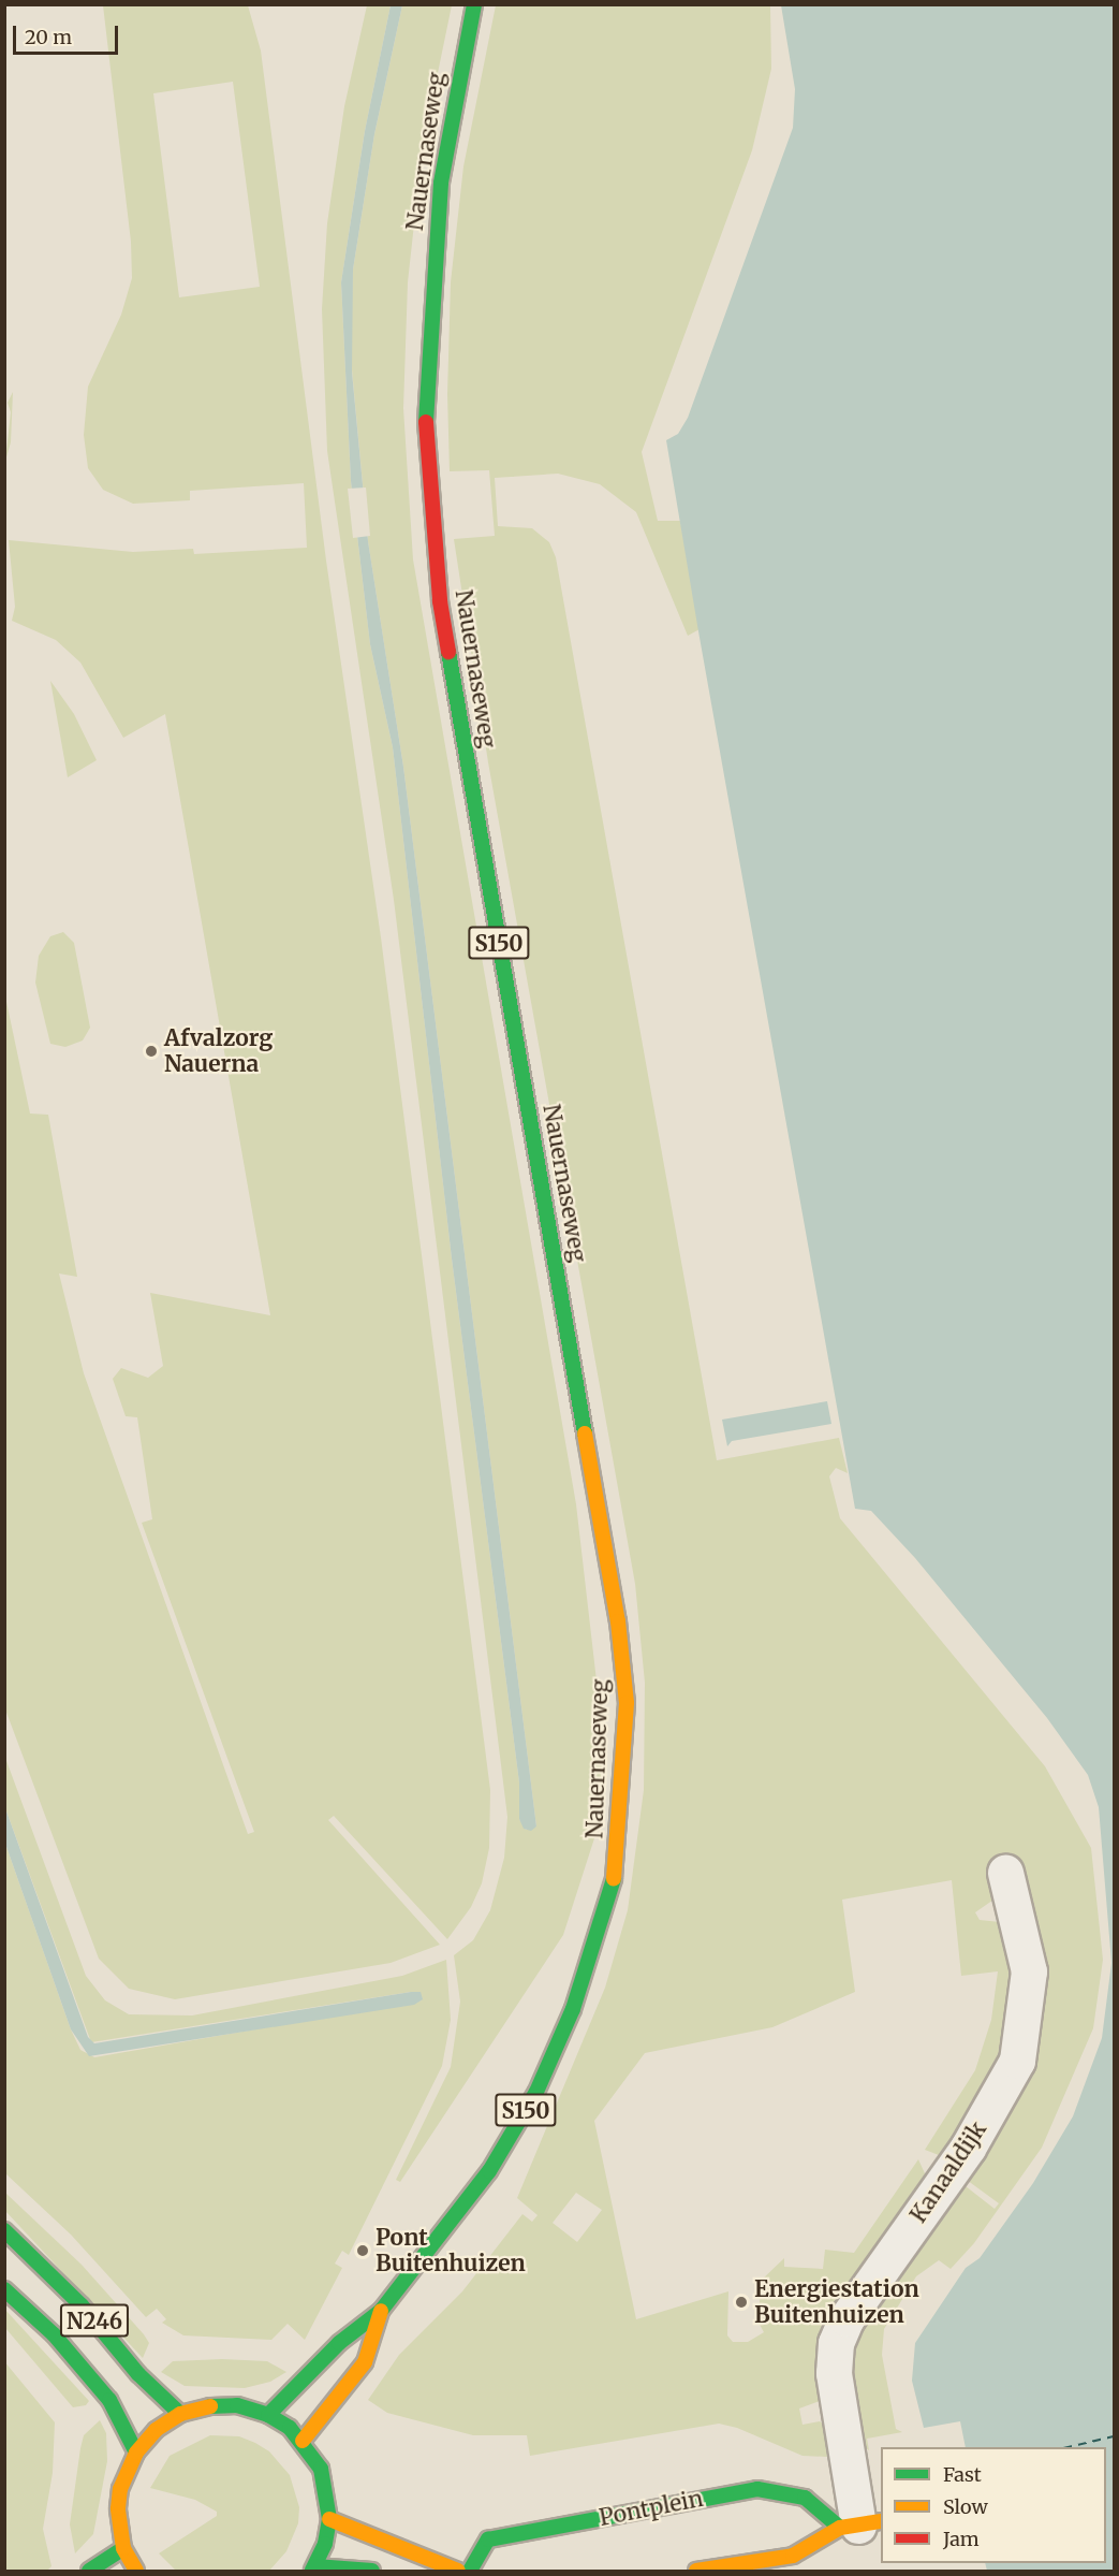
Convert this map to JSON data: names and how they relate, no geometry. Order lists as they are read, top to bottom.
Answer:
{
  "streets": {
    "main road": [
      "Nauernaseweg",
      "S150",
      "N246",
      "Pontplein"
    ],
    "street": ["Kanaaldijk"]
  },
  "crossings": [
    ["Kanaaldijk", "Pontplein"]
  ],
  "places": ["Afvalzorg Nauerna", "Pont Buitenhuizen", "Energiestation Buitenhuizen"],
  "legend": ["Fast", "Slow", "Jam"],
  "scale_bar": "20 m"
}
